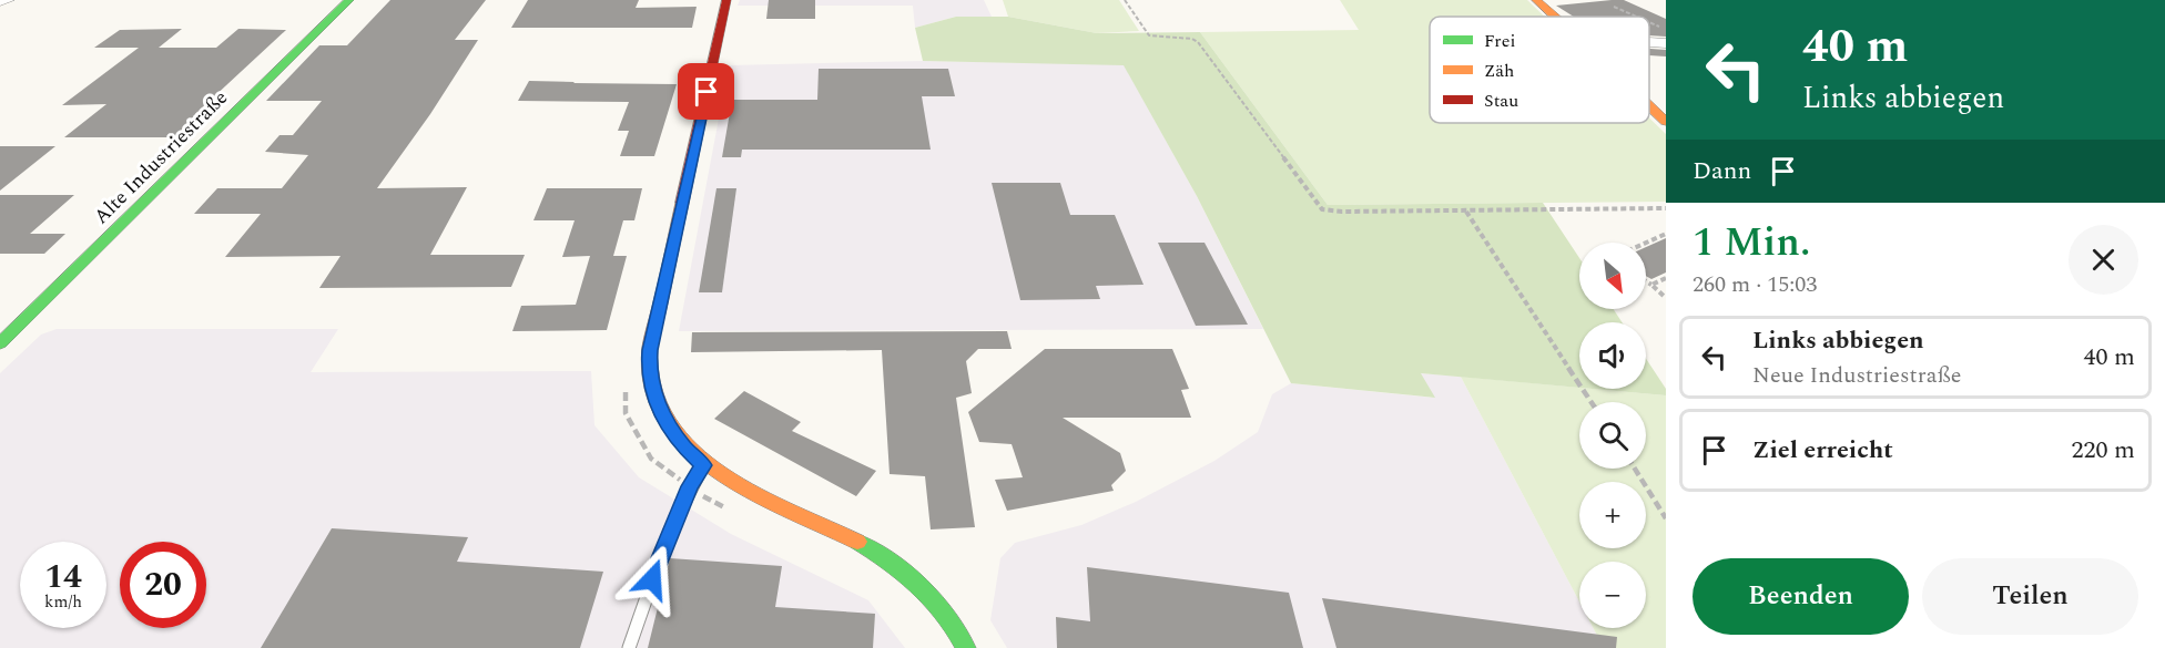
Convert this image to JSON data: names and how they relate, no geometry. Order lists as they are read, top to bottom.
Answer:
{
  "streets": {
    "street": ["Alte Industriestraße"]
  },
  "legend": ["Frei", "Zäh", "Stau"],
  "north": "bottom right",
  "page": {
    "turn": ["40 m", "Links abbiegen"],
    "then": "Dann",
    "heading": ["1 Min.", "260 m · 15:03"],
    "map_buttons": ["+", "−"],
    "list": [
      {
        "name": "Links abbiegen",
        "note": "Neue Industriestraße",
        "value": "40 m"
      },
      {
        "name": "Ziel erreicht",
        "value": "220 m"
      }
    ],
    "speed": "14 km/h",
    "limit": "20",
    "buttons": ["Beenden", "Teilen"]
  }
}
